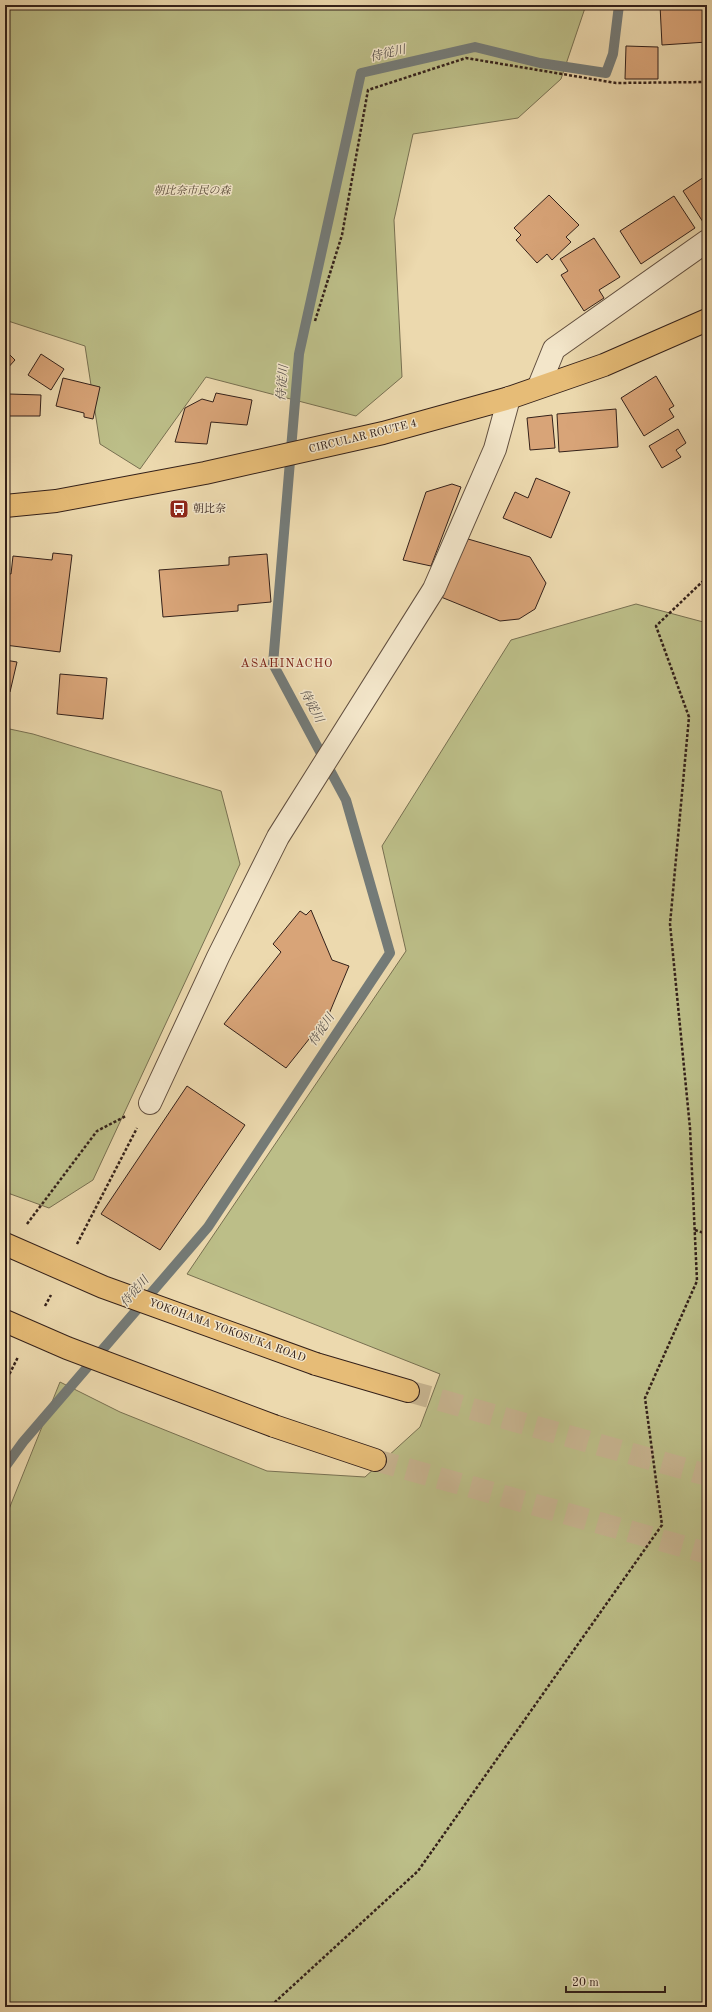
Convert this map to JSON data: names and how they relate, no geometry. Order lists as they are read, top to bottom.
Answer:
{
  "streets": {
    "main road": ["CIRCULAR ROUTE 4", "YOKOHAMA YOKOSUKA ROAD"]
  },
  "districts": ["ASAHINACHO"],
  "water": ["侍従川"],
  "parks": ["朝比奈市民の森"],
  "places": {
    "bus stop": ["朝比奈"]
  },
  "scale_bar": "20 m"
}
